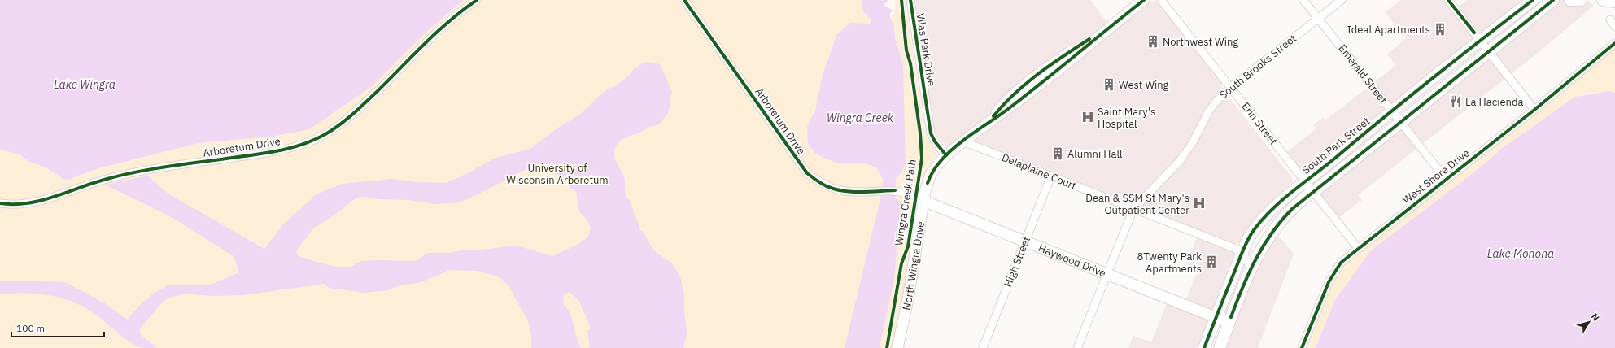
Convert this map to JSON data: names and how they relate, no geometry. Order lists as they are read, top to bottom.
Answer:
{
  "streets": {
    "main road": ["South Park Street"],
    "street": [
      "Vilas Park Drive",
      "South Brooks Street",
      "Emerald Street",
      "Arboretum Drive",
      "Erin Street",
      "Delaplaine Court",
      "West Shore Drive",
      "Haywood Drive",
      "High Street",
      "North Wingra Drive"
    ],
    "cycle path": ["Wingra Creek Path"]
  },
  "crossings": [
    ["Vilas Park Drive", "North Wingra Drive"],
    ["South Brooks Street", "Emerald Street"],
    ["South Brooks Street", "Erin Street"],
    ["South Brooks Street", "Delaplaine Court"],
    ["South Brooks Street", "Haywood Drive"],
    ["Emerald Street", "South Park Street"],
    ["Emerald Street", "West Shore Drive"],
    ["Arboretum Drive", "Haywood Drive"],
    ["Arboretum Drive", "North Wingra Drive"],
    ["Erin Street", "South Park Street"],
    ["Erin Street", "West Shore Drive"],
    ["South Park Street", "Delaplaine Court"],
    ["South Park Street", "Haywood Drive"],
    ["Delaplaine Court", "High Street"],
    ["Delaplaine Court", "North Wingra Drive"],
    ["Haywood Drive", "High Street"],
    ["Haywood Drive", "North Wingra Drive"]
  ],
  "water": ["Lake Wingra", "Wingra Creek", "Lake Monona"],
  "parks": ["University of Wisconsin Arboretum"],
  "places": {
    "building": [
      "Ideal Apartments",
      "Northwest Wing",
      "West Wing",
      "Alumni Hall",
      "8Twenty Park Apartments"
    ],
    "restaurant": ["La Hacienda"],
    "hospital": ["Saint Mary's Hospital", "Dean & SSM St Mary's Outpatient Center"]
  },
  "scale_bar": "100 m",
  "north": "top right"
}
